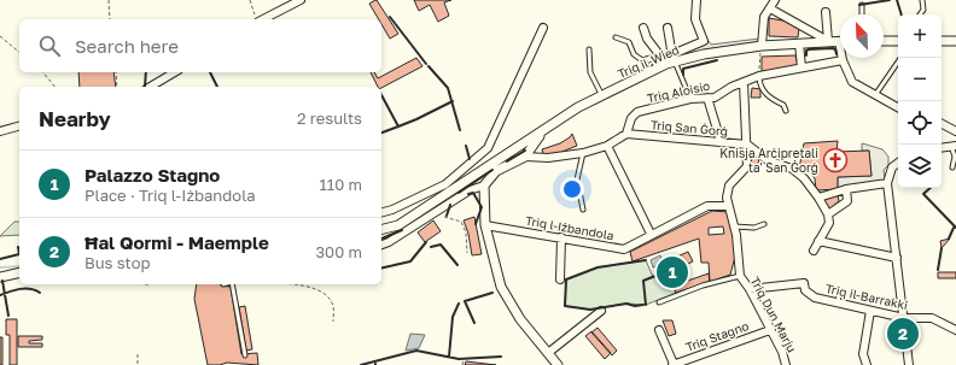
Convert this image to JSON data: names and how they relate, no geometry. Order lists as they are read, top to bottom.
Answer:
{
  "streets": {
    "street": [
      "Triq il-Wied",
      "Triq Aloisio",
      "Triq San Ġorġ",
      "Triq l-Iżbandola",
      "Triq il-Barrakki",
      "Triq Dun Marju",
      "Triq Stagno"
    ]
  },
  "crossings": [
    ["Triq Aloisio", "Triq San Ġorġ"],
    ["Triq Aloisio", "Triq Dun Marju"],
    ["Triq San Ġorġ", "Triq Dun Marju"],
    ["Triq l-Iżbandola", "Triq Dun Marju"],
    ["Triq il-Barrakki", "Triq Dun Marju"],
    ["Triq Dun Marju", "Triq Stagno"]
  ],
  "places": {
    "church": ["Knisja Arċipretali ta' San Ġorġ"]
  },
  "north": "top left",
  "page": {
    "map_buttons": ["+", "−"],
    "search": "Search here",
    "heading": ["Nearby", "2 results"],
    "list": [
      {
        "mark": "1",
        "name": "Palazzo Stagno",
        "note": "Place · Triq l-Iżbandola",
        "value": "110 m"
      },
      {
        "mark": "2",
        "name": "Ħal Qormi - Maemple",
        "note": "Bus stop",
        "value": "300 m"
      }
    ],
    "pins": ["1", "2"]
  }
}
